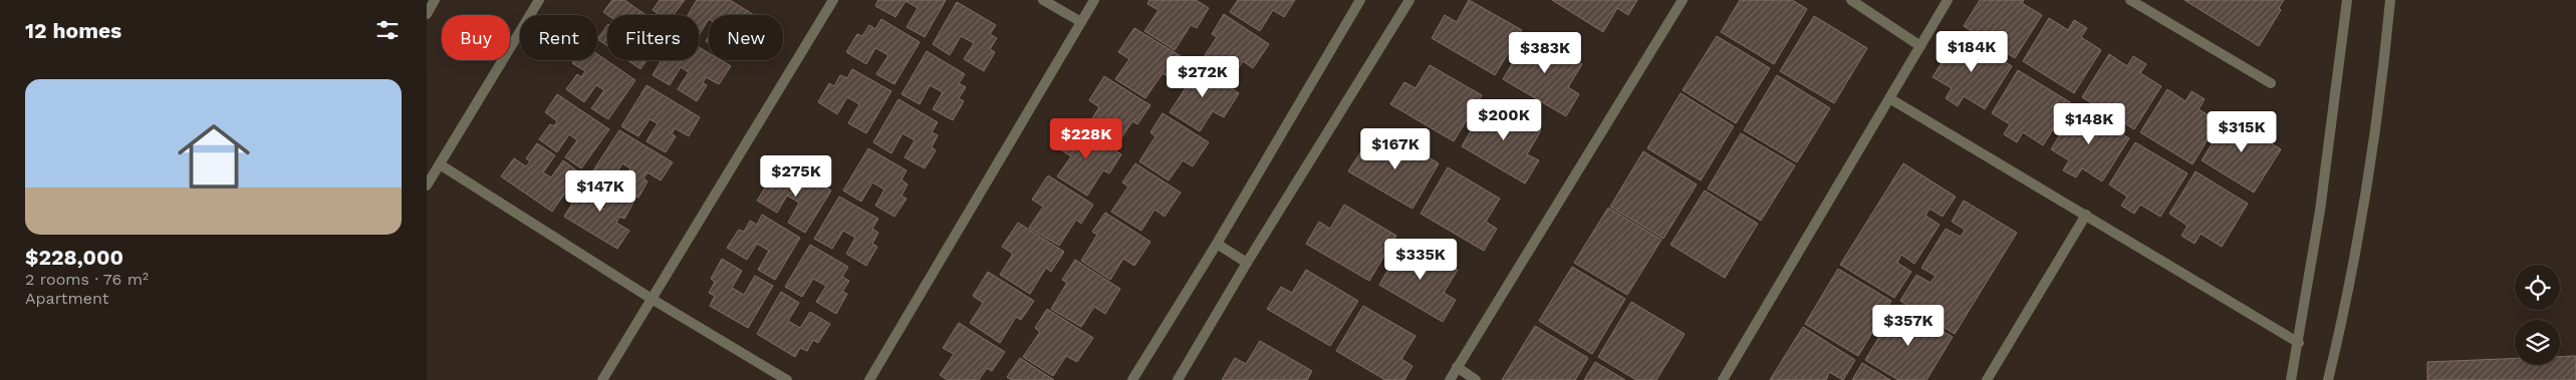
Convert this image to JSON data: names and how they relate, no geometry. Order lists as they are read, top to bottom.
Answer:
{
  "page": {
    "heading": "12 homes",
    "chip": [
      "Buy",
      "Rent",
      "Filters",
      "New"
    ],
    "price": [
      "$184K",
      "$383K",
      "$272K",
      "$200K",
      "$148K",
      "$315K",
      "$228K",
      "$167K",
      "$275K",
      "$147K",
      "$335K",
      "$357K"
    ],
    "list": [
      {
        "name": "$228,000",
        "note": "2 rooms · 76 m² · Apartment"
      }
    ]
  }
}
